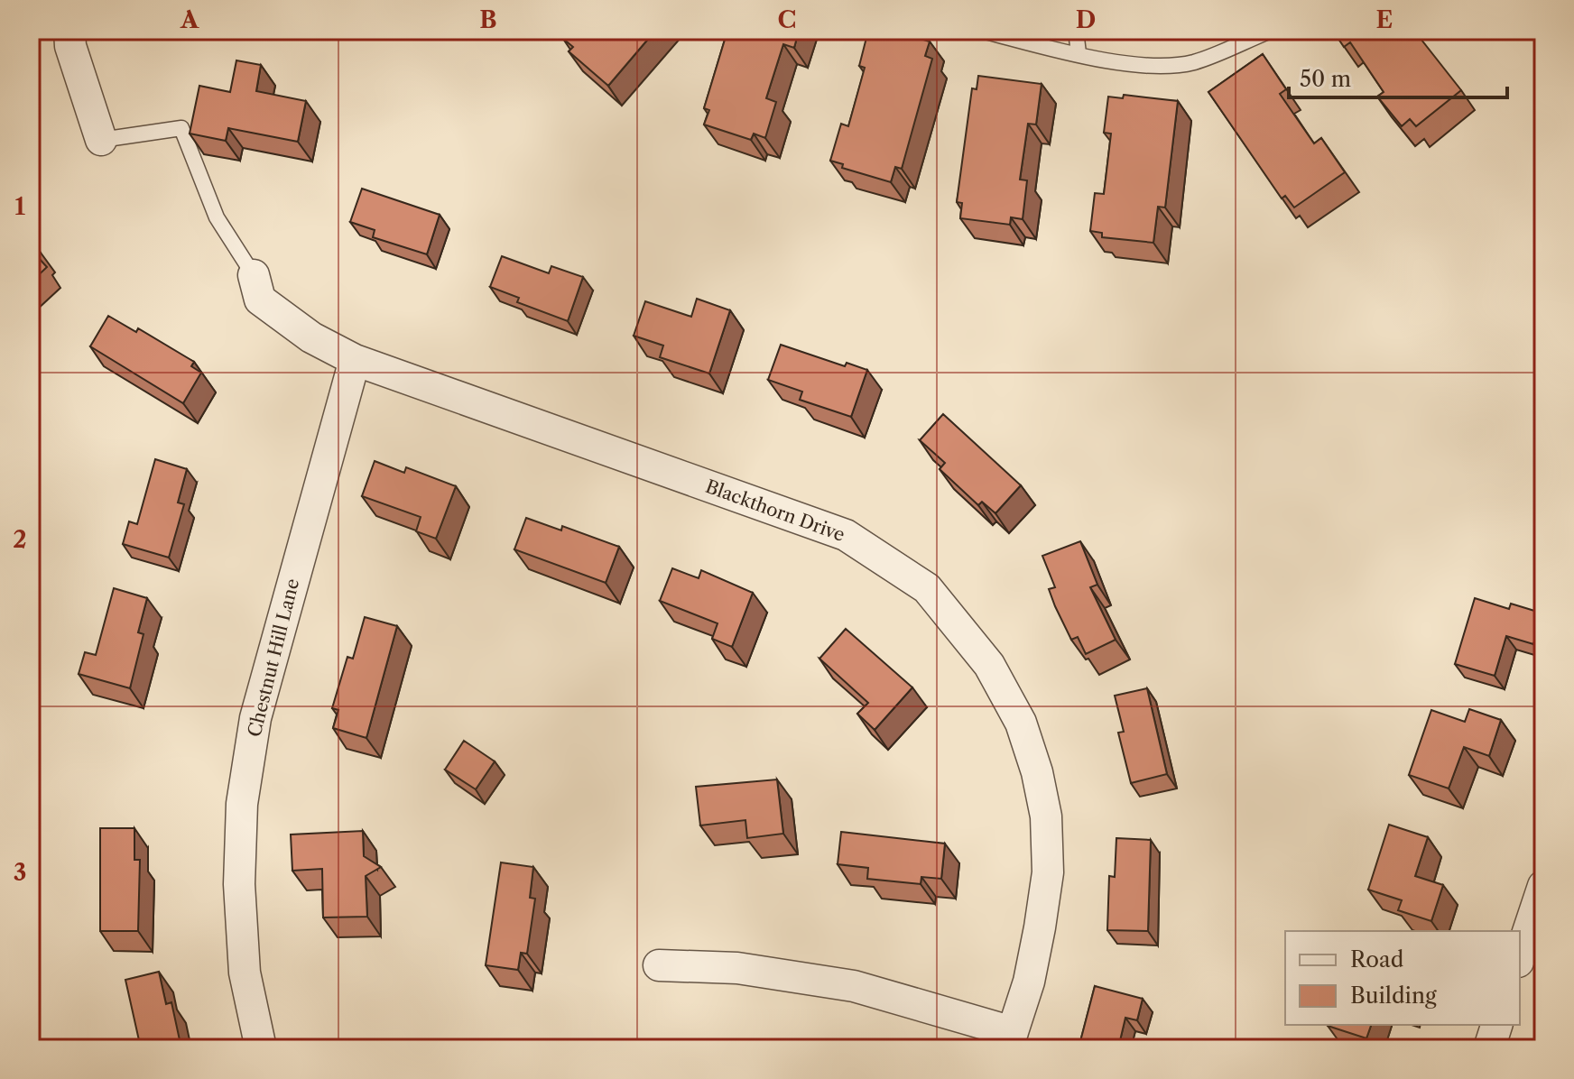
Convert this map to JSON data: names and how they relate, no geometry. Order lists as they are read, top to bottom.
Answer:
{
  "streets": {
    "street": ["Blackthorn Drive", "Chestnut Hill Lane"]
  },
  "crossings": [
    ["Blackthorn Drive", "Chestnut Hill Lane"]
  ],
  "legend": ["Road", "Building"],
  "scale_bar": "50 m",
  "grid": {
    "columns": [
      "A",
      "B",
      "C",
      "D",
      "E"
    ],
    "rows": ["1", "2", "3"]
  }
}
